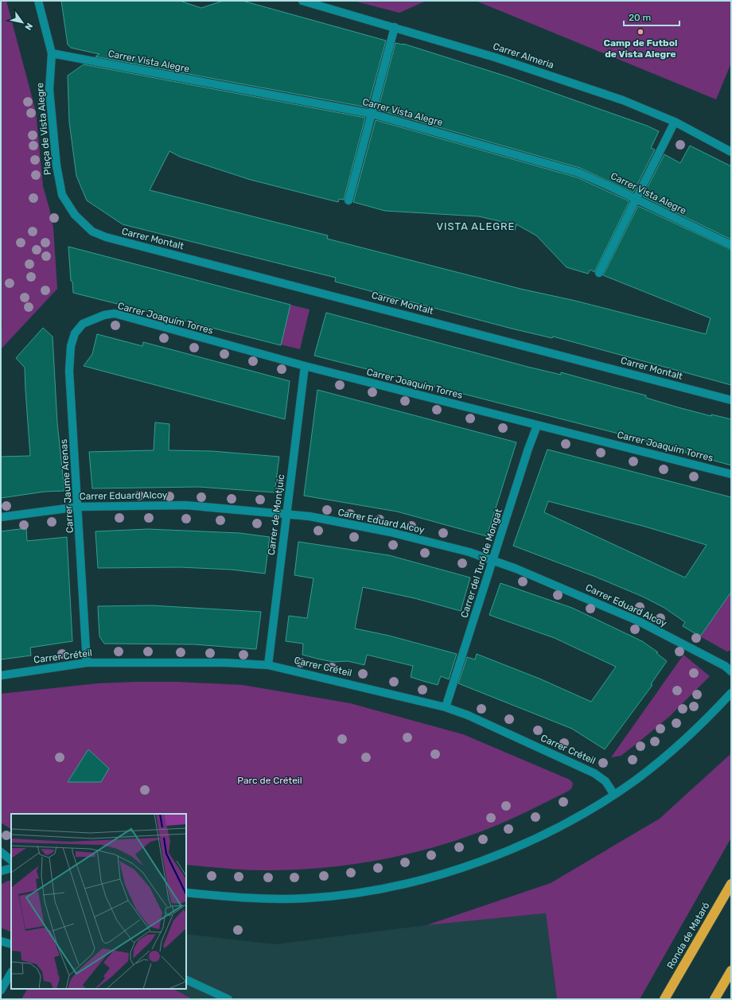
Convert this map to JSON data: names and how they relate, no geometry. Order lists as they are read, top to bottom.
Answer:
{
  "streets": {
    "highway": ["Ronda de Mataró"],
    "street": [
      "Carrer Almeria",
      "Carrer Vista Alegre",
      "Plaça de Vista Alegre",
      "Carrer Montalt",
      "Carrer Joaquím Torres",
      "Carrer Jaume Arenas",
      "Carrer Eduard Alcoy",
      "Carrer de Montjuïc",
      "Carrer del Turó de Mongat",
      "Carrer Créteil"
    ]
  },
  "crossings": [
    ["Carrer Vista Alegre", "Plaça de Vista Alegre"],
    ["Plaça de Vista Alegre", "Carrer Montalt"],
    ["Carrer Joaquím Torres", "Carrer Jaume Arenas"],
    ["Carrer Joaquím Torres", "Carrer de Montjuïc"],
    ["Carrer Joaquím Torres", "Carrer del Turó de Mongat"],
    ["Carrer Jaume Arenas", "Carrer Eduard Alcoy"],
    ["Carrer Jaume Arenas", "Carrer Créteil"],
    ["Carrer Eduard Alcoy", "Carrer de Montjuïc"],
    ["Carrer Eduard Alcoy", "Carrer del Turó de Mongat"],
    ["Carrer de Montjuïc", "Carrer Créteil"],
    ["Carrer del Turó de Mongat", "Carrer Créteil"]
  ],
  "districts": ["VISTA ALEGRE"],
  "parks": ["Parc de Créteil"],
  "places": ["Camp de Futbol de Vista Alegre"],
  "scale_bar": "20 m",
  "north": "bottom right"
}
